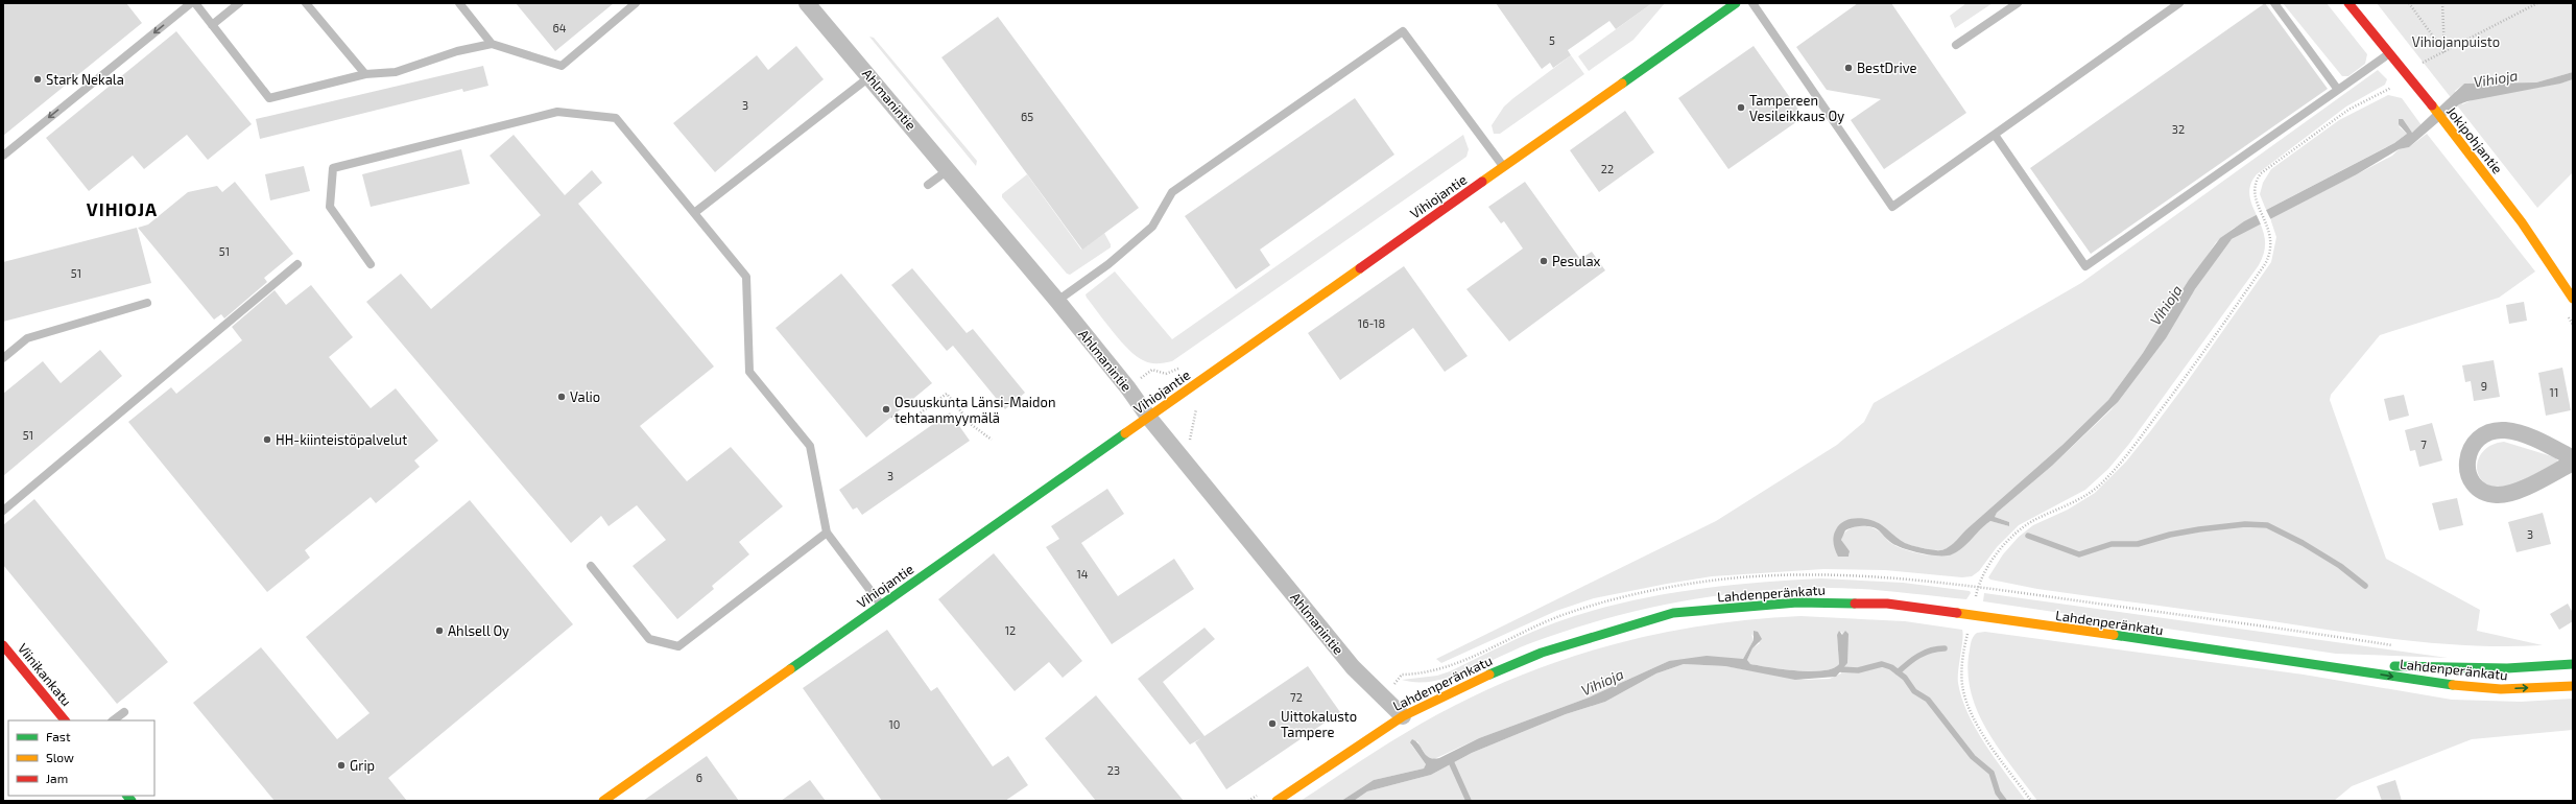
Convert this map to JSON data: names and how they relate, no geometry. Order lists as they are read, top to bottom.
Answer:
{
  "streets": {
    "main road": [
      "Jokipohjantie",
      "Vihiojantie",
      "Lahdenperänkatu",
      "Viinikankatu"
    ],
    "street": ["Ahlmanintie"]
  },
  "crossings": [
    ["Ahlmanintie", "Vihiojantie"],
    ["Ahlmanintie", "Lahdenperänkatu"]
  ],
  "districts": ["VIHIOJA"],
  "water": ["Vihioja"],
  "parks": ["Vihiojanpuisto"],
  "places": [
    "BestDrive",
    "Stark Nekala",
    "Tampereen Vesileikkaus Oy",
    "Pesulax",
    "Valio",
    "Osuuskunta Länsi-Maidon tehtaanmyymälä",
    "HH-kiinteistöpalvelut",
    "Ahlsell Oy",
    "Uittokalusto Tampere",
    "Grip"
  ],
  "house_numbers": [
    "64",
    "5",
    "3",
    "65",
    "32",
    "22",
    "51",
    "51",
    "16-18",
    "9",
    "11",
    "51",
    "7",
    "3",
    "3",
    "14",
    "12",
    "72",
    "10",
    "23",
    "6"
  ],
  "legend": ["Fast", "Slow", "Jam"]
}
